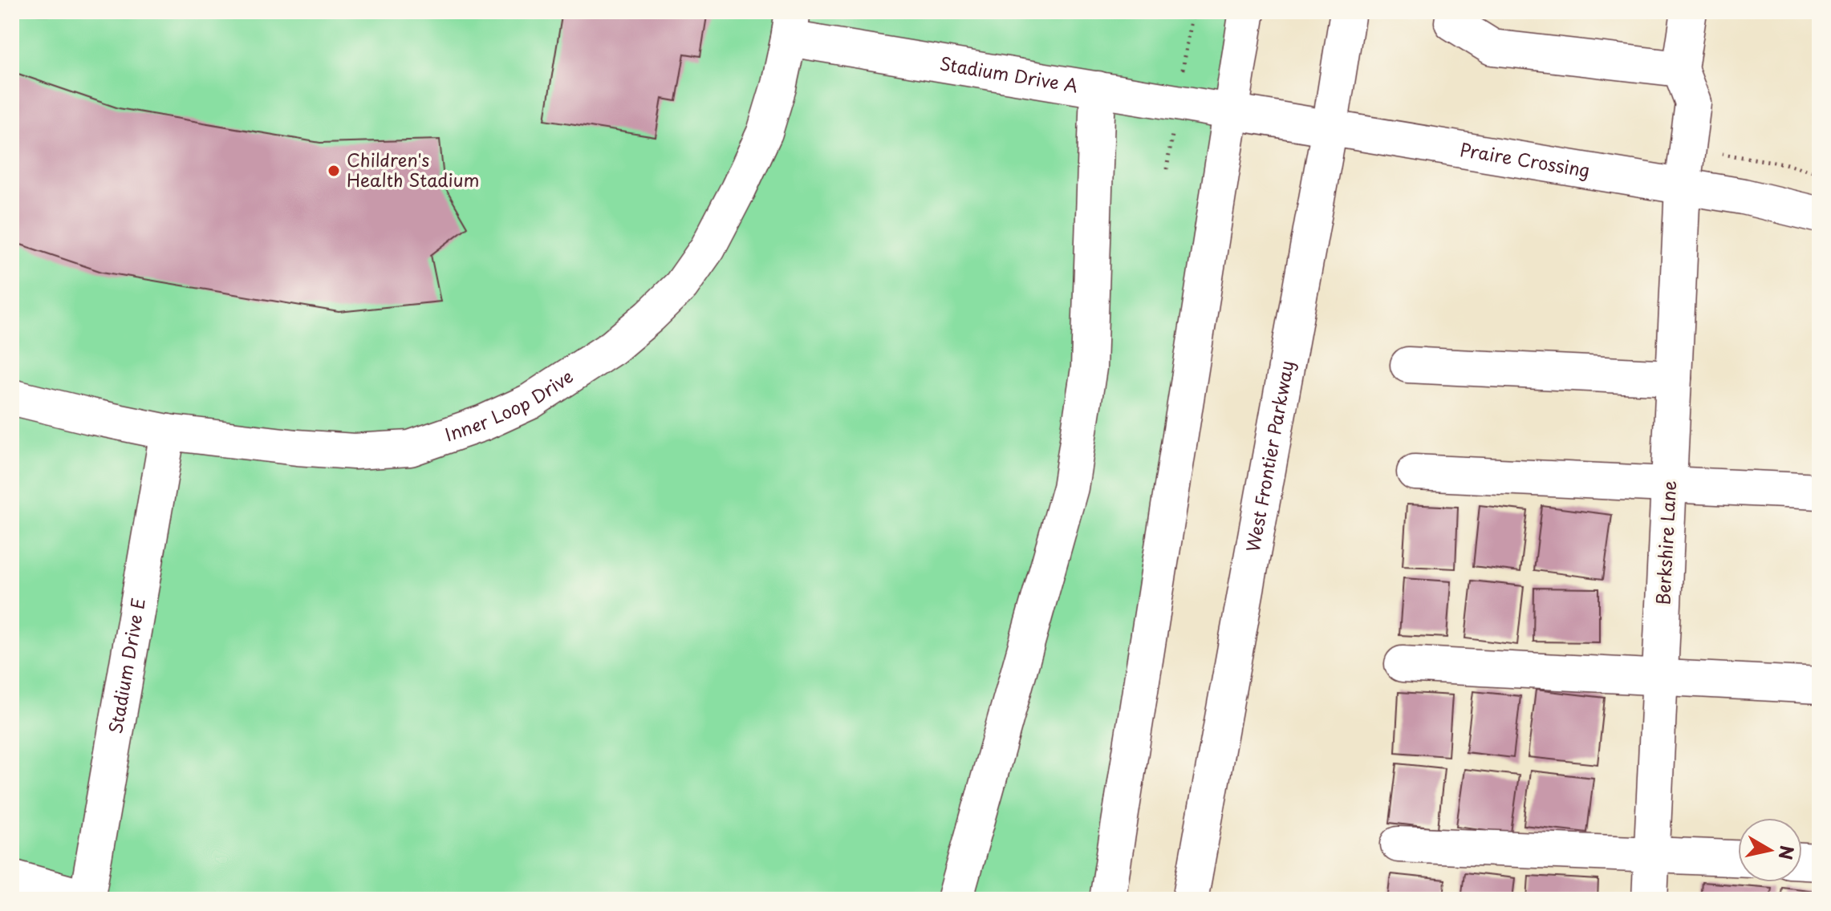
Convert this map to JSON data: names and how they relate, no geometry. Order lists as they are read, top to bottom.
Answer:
{
  "streets": {
    "street": [
      "Stadium Drive A",
      "Praire Crossing",
      "Inner Loop Drive",
      "West Frontier Parkway",
      "Berkshire Lane",
      "Stadium Drive E"
    ]
  },
  "crossings": [
    ["Stadium Drive A", "Praire Crossing"],
    ["Stadium Drive A", "Inner Loop Drive"],
    ["Praire Crossing", "West Frontier Parkway"],
    ["Praire Crossing", "Berkshire Lane"],
    ["Inner Loop Drive", "Stadium Drive E"]
  ],
  "places": ["Children's Health Stadium"],
  "north": "right"
}
